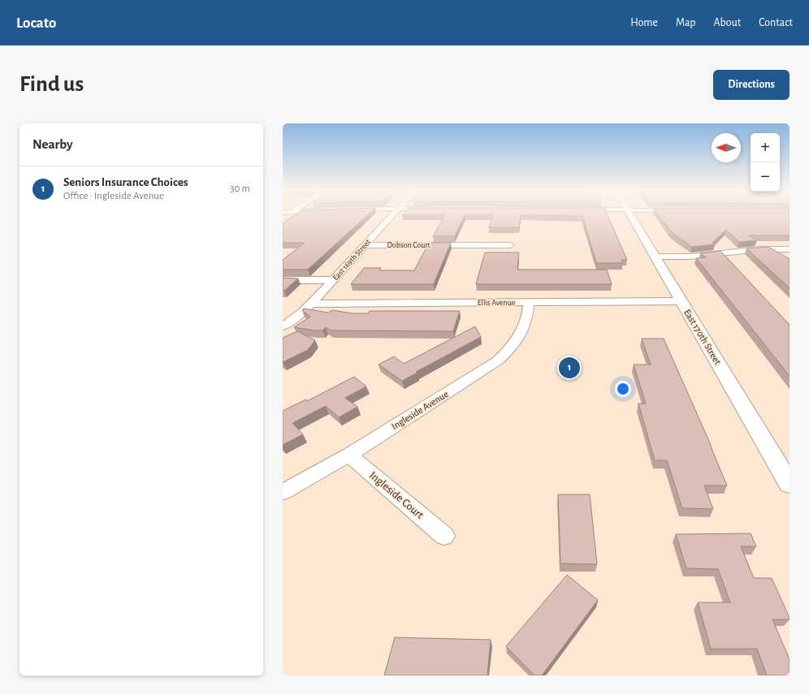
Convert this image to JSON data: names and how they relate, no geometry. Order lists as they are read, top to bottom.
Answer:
{
  "streets": {
    "street": [
      "Dobson Court",
      "East 169th Street",
      "Ellis Avenue",
      "East 170th Street",
      "Ingleside Avenue",
      "Ingleside Court"
    ]
  },
  "crossings": [
    ["Dobson Court", "East 169th Street"],
    ["East 169th Street", "Ellis Avenue"],
    ["Ellis Avenue", "East 170th Street"],
    ["Ellis Avenue", "Ingleside Avenue"],
    ["Ingleside Avenue", "Ingleside Court"]
  ],
  "north": "left",
  "page": {
    "header": "Locato",
    "nav": [
      "Home",
      "Map",
      "About",
      "Contact"
    ],
    "buttons": "Directions",
    "title": "Find us",
    "heading": "Nearby",
    "map_buttons": ["+", "−"],
    "list": [
      {
        "mark": "1",
        "name": "Seniors Insurance Choices",
        "note": "Office · Ingleside Avenue",
        "value": "30 m"
      }
    ],
    "pins": "1"
  }
}
